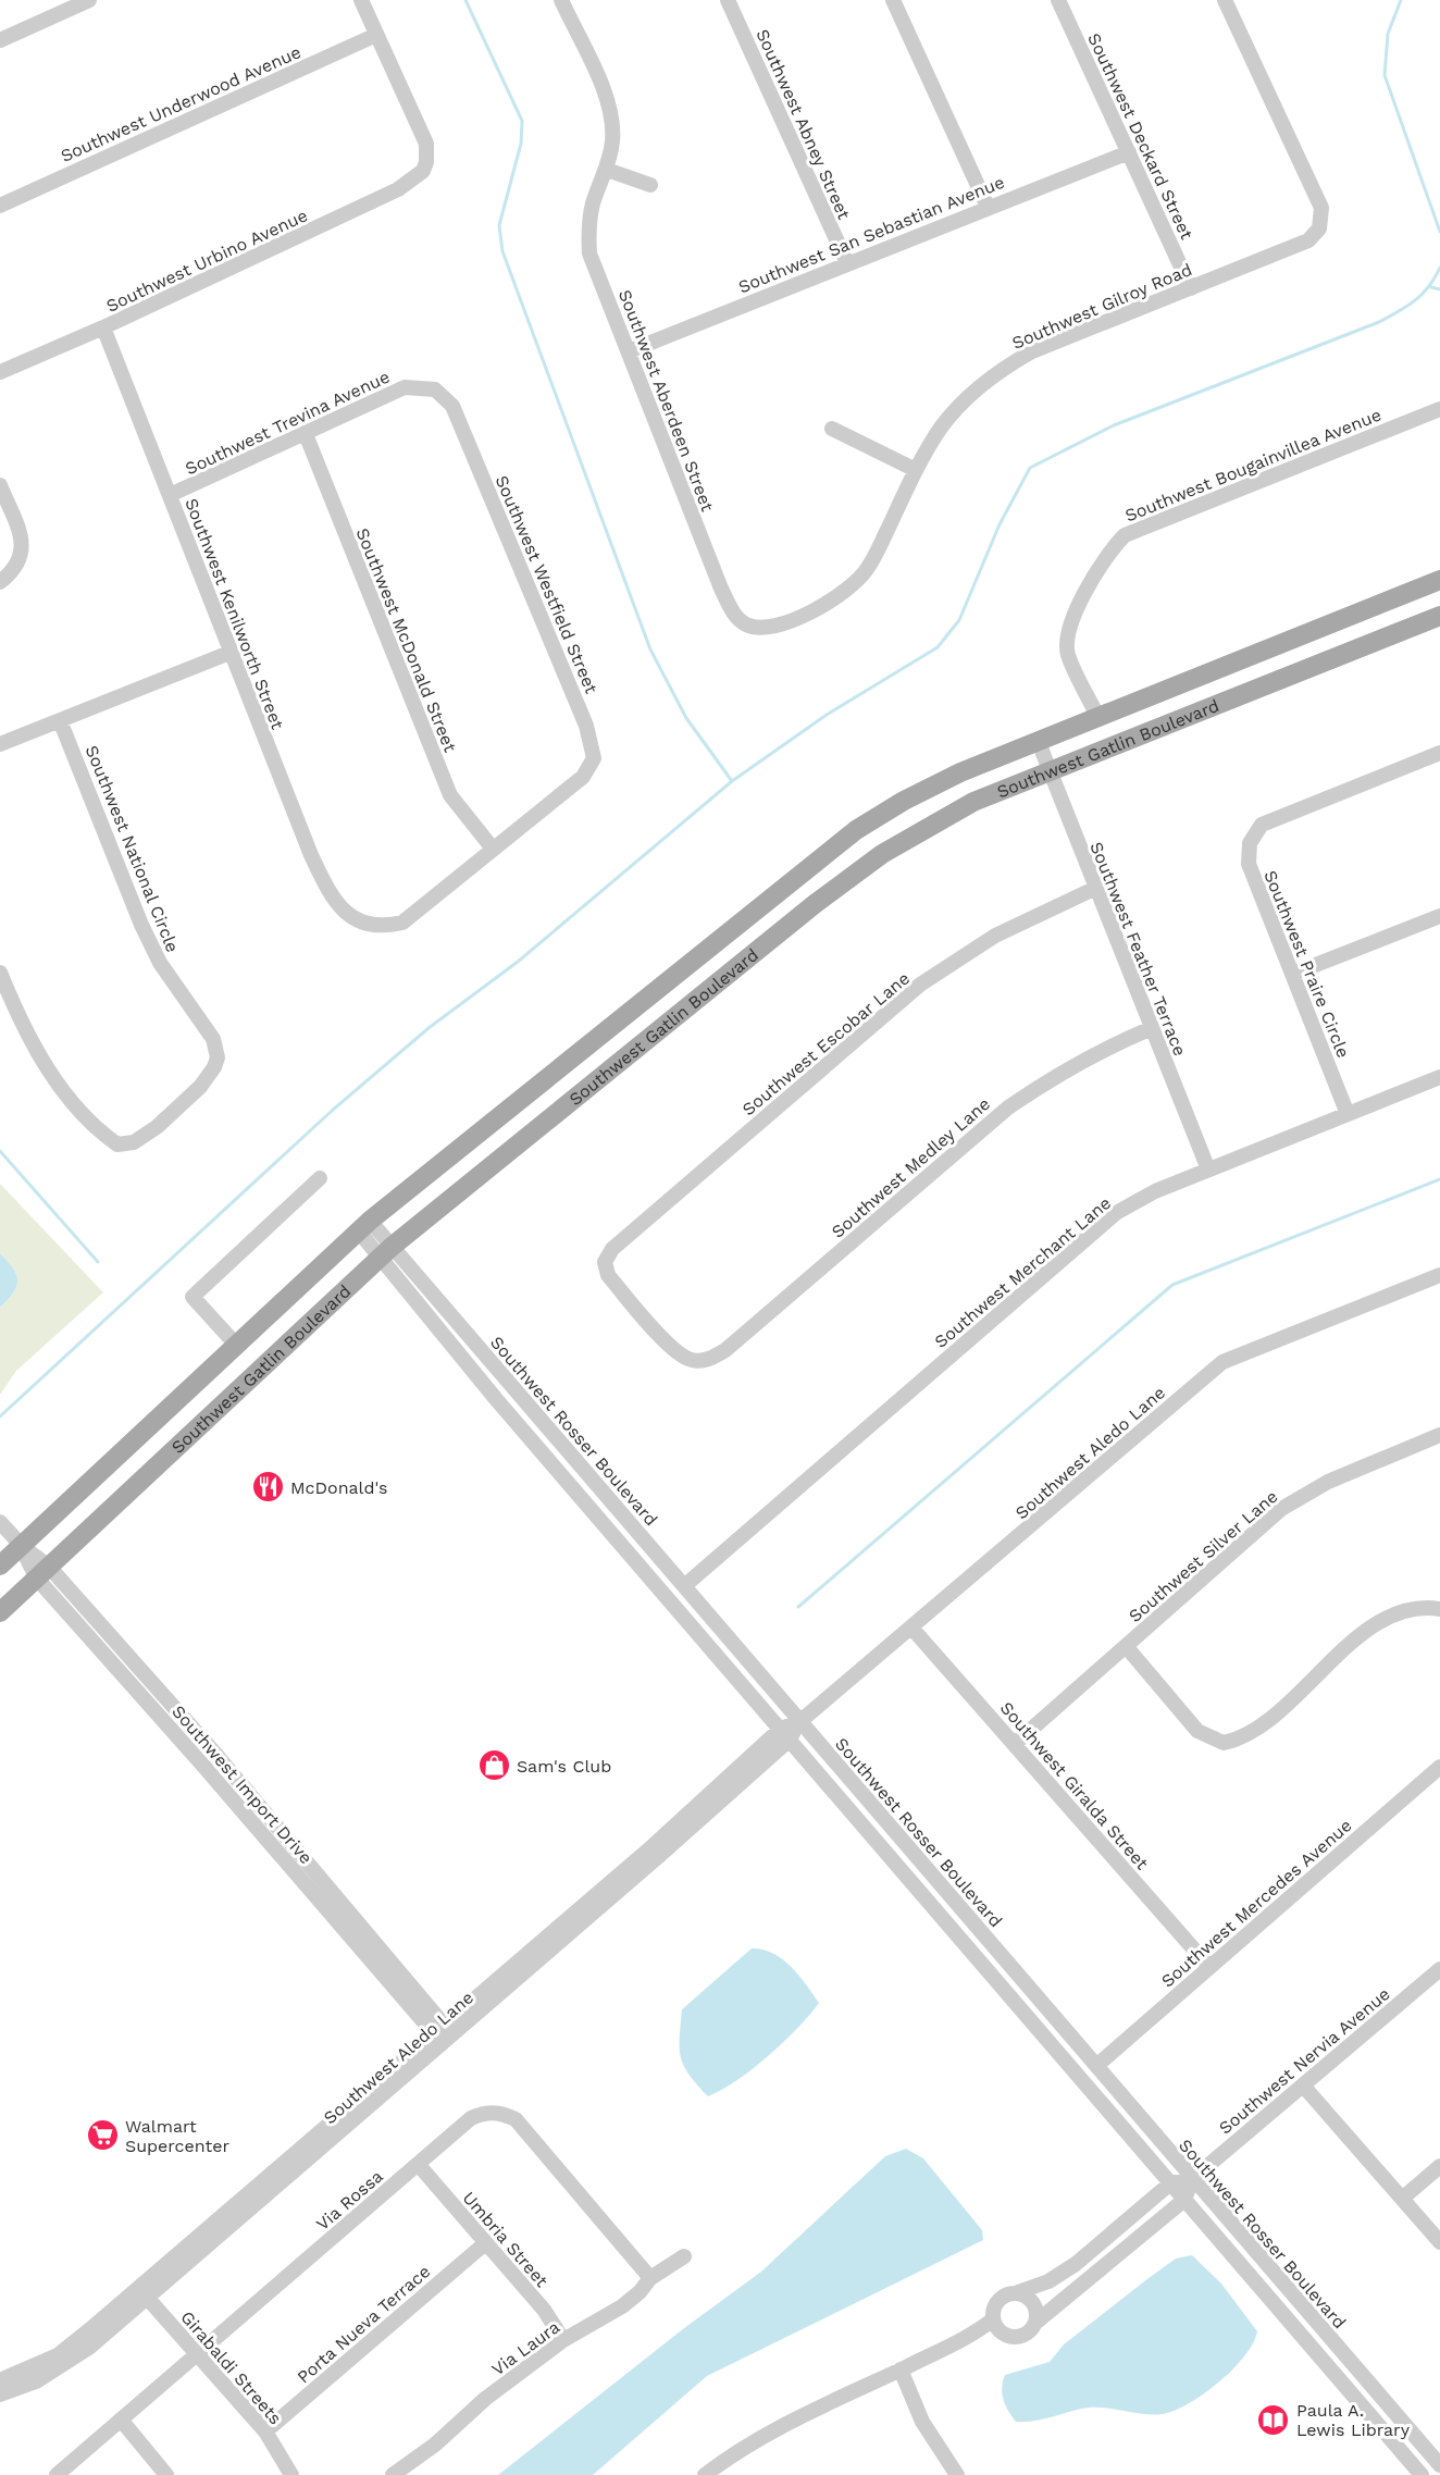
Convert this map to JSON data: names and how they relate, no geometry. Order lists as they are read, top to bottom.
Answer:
{
  "streets": {
    "main road": ["Southwest Gatlin Boulevard"],
    "street": [
      "Southwest Underwood Avenue",
      "Southwest Abney Street",
      "Southwest Deckard Street",
      "Southwest San Sebastian Avenue",
      "Southwest Urbino Avenue",
      "Southwest Gilroy Road",
      "Southwest Aberdeen Street",
      "Southwest Trevina Avenue",
      "Southwest Bougainvillea Avenue",
      "Southwest Westfield Street",
      "Southwest Kenilworth Street",
      "Southwest McDonald Street",
      "Southwest National Circle",
      "Southwest Feather Terrace",
      "Southwest Praire Circle",
      "Southwest Escobar Lane",
      "Southwest Medley Lane",
      "Southwest Merchant Lane",
      "Southwest Rosser Boulevard",
      "Southwest Aledo Lane",
      "Southwest Silver Lane",
      "Southwest Import Drive",
      "Southwest Giralda Street",
      "Southwest Mercedes Avenue",
      "Southwest Nervia Avenue",
      "Via Rossa",
      "Umbria Street",
      "Porta Nueva Terrace",
      "Via Laura",
      "Girabaldi Streets"
    ]
  },
  "crossings": [
    ["Southwest Underwood Avenue", "Southwest Urbino Avenue"],
    ["Southwest Abney Street", "Southwest San Sebastian Avenue"],
    ["Southwest Deckard Street", "Southwest San Sebastian Avenue"],
    ["Southwest Deckard Street", "Southwest Gilroy Road"],
    ["Southwest San Sebastian Avenue", "Southwest Aberdeen Street"],
    ["Southwest Urbino Avenue", "Southwest Kenilworth Street"],
    ["Southwest Gilroy Road", "Southwest Aberdeen Street"],
    ["Southwest Trevina Avenue", "Southwest Westfield Street"],
    ["Southwest Trevina Avenue", "Southwest Kenilworth Street"],
    ["Southwest Trevina Avenue", "Southwest McDonald Street"],
    ["Southwest Bougainvillea Avenue", "Southwest Gatlin Boulevard"],
    ["Southwest Westfield Street", "Southwest Kenilworth Street"],
    ["Southwest Westfield Street", "Southwest McDonald Street"],
    ["Southwest Kenilworth Street", "Southwest McDonald Street"],
    ["Southwest Gatlin Boulevard", "Southwest Feather Terrace"],
    ["Southwest Gatlin Boulevard", "Southwest Rosser Boulevard"],
    ["Southwest Gatlin Boulevard", "Southwest Import Drive"],
    ["Southwest Feather Terrace", "Southwest Escobar Lane"],
    ["Southwest Feather Terrace", "Southwest Medley Lane"],
    ["Southwest Feather Terrace", "Southwest Merchant Lane"],
    ["Southwest Praire Circle", "Southwest Merchant Lane"],
    ["Southwest Escobar Lane", "Southwest Medley Lane"],
    ["Southwest Merchant Lane", "Southwest Rosser Boulevard"],
    ["Southwest Rosser Boulevard", "Southwest Aledo Lane"],
    ["Southwest Rosser Boulevard", "Southwest Mercedes Avenue"],
    ["Southwest Rosser Boulevard", "Southwest Nervia Avenue"],
    ["Southwest Aledo Lane", "Southwest Import Drive"],
    ["Southwest Aledo Lane", "Southwest Giralda Street"],
    ["Southwest Aledo Lane", "Girabaldi Streets"],
    ["Southwest Silver Lane", "Southwest Giralda Street"],
    ["Southwest Giralda Street", "Southwest Mercedes Avenue"],
    ["Via Rossa", "Umbria Street"],
    ["Via Rossa", "Via Laura"],
    ["Via Rossa", "Girabaldi Streets"],
    ["Umbria Street", "Porta Nueva Terrace"],
    ["Umbria Street", "Via Laura"],
    ["Porta Nueva Terrace", "Girabaldi Streets"]
  ],
  "places": {
    "restaurant": ["McDonald's"],
    "shop": ["Sam's Club"],
    "supermarket": ["Walmart Supercenter"],
    "library": ["Paula A. Lewis Library"]
  }
}
